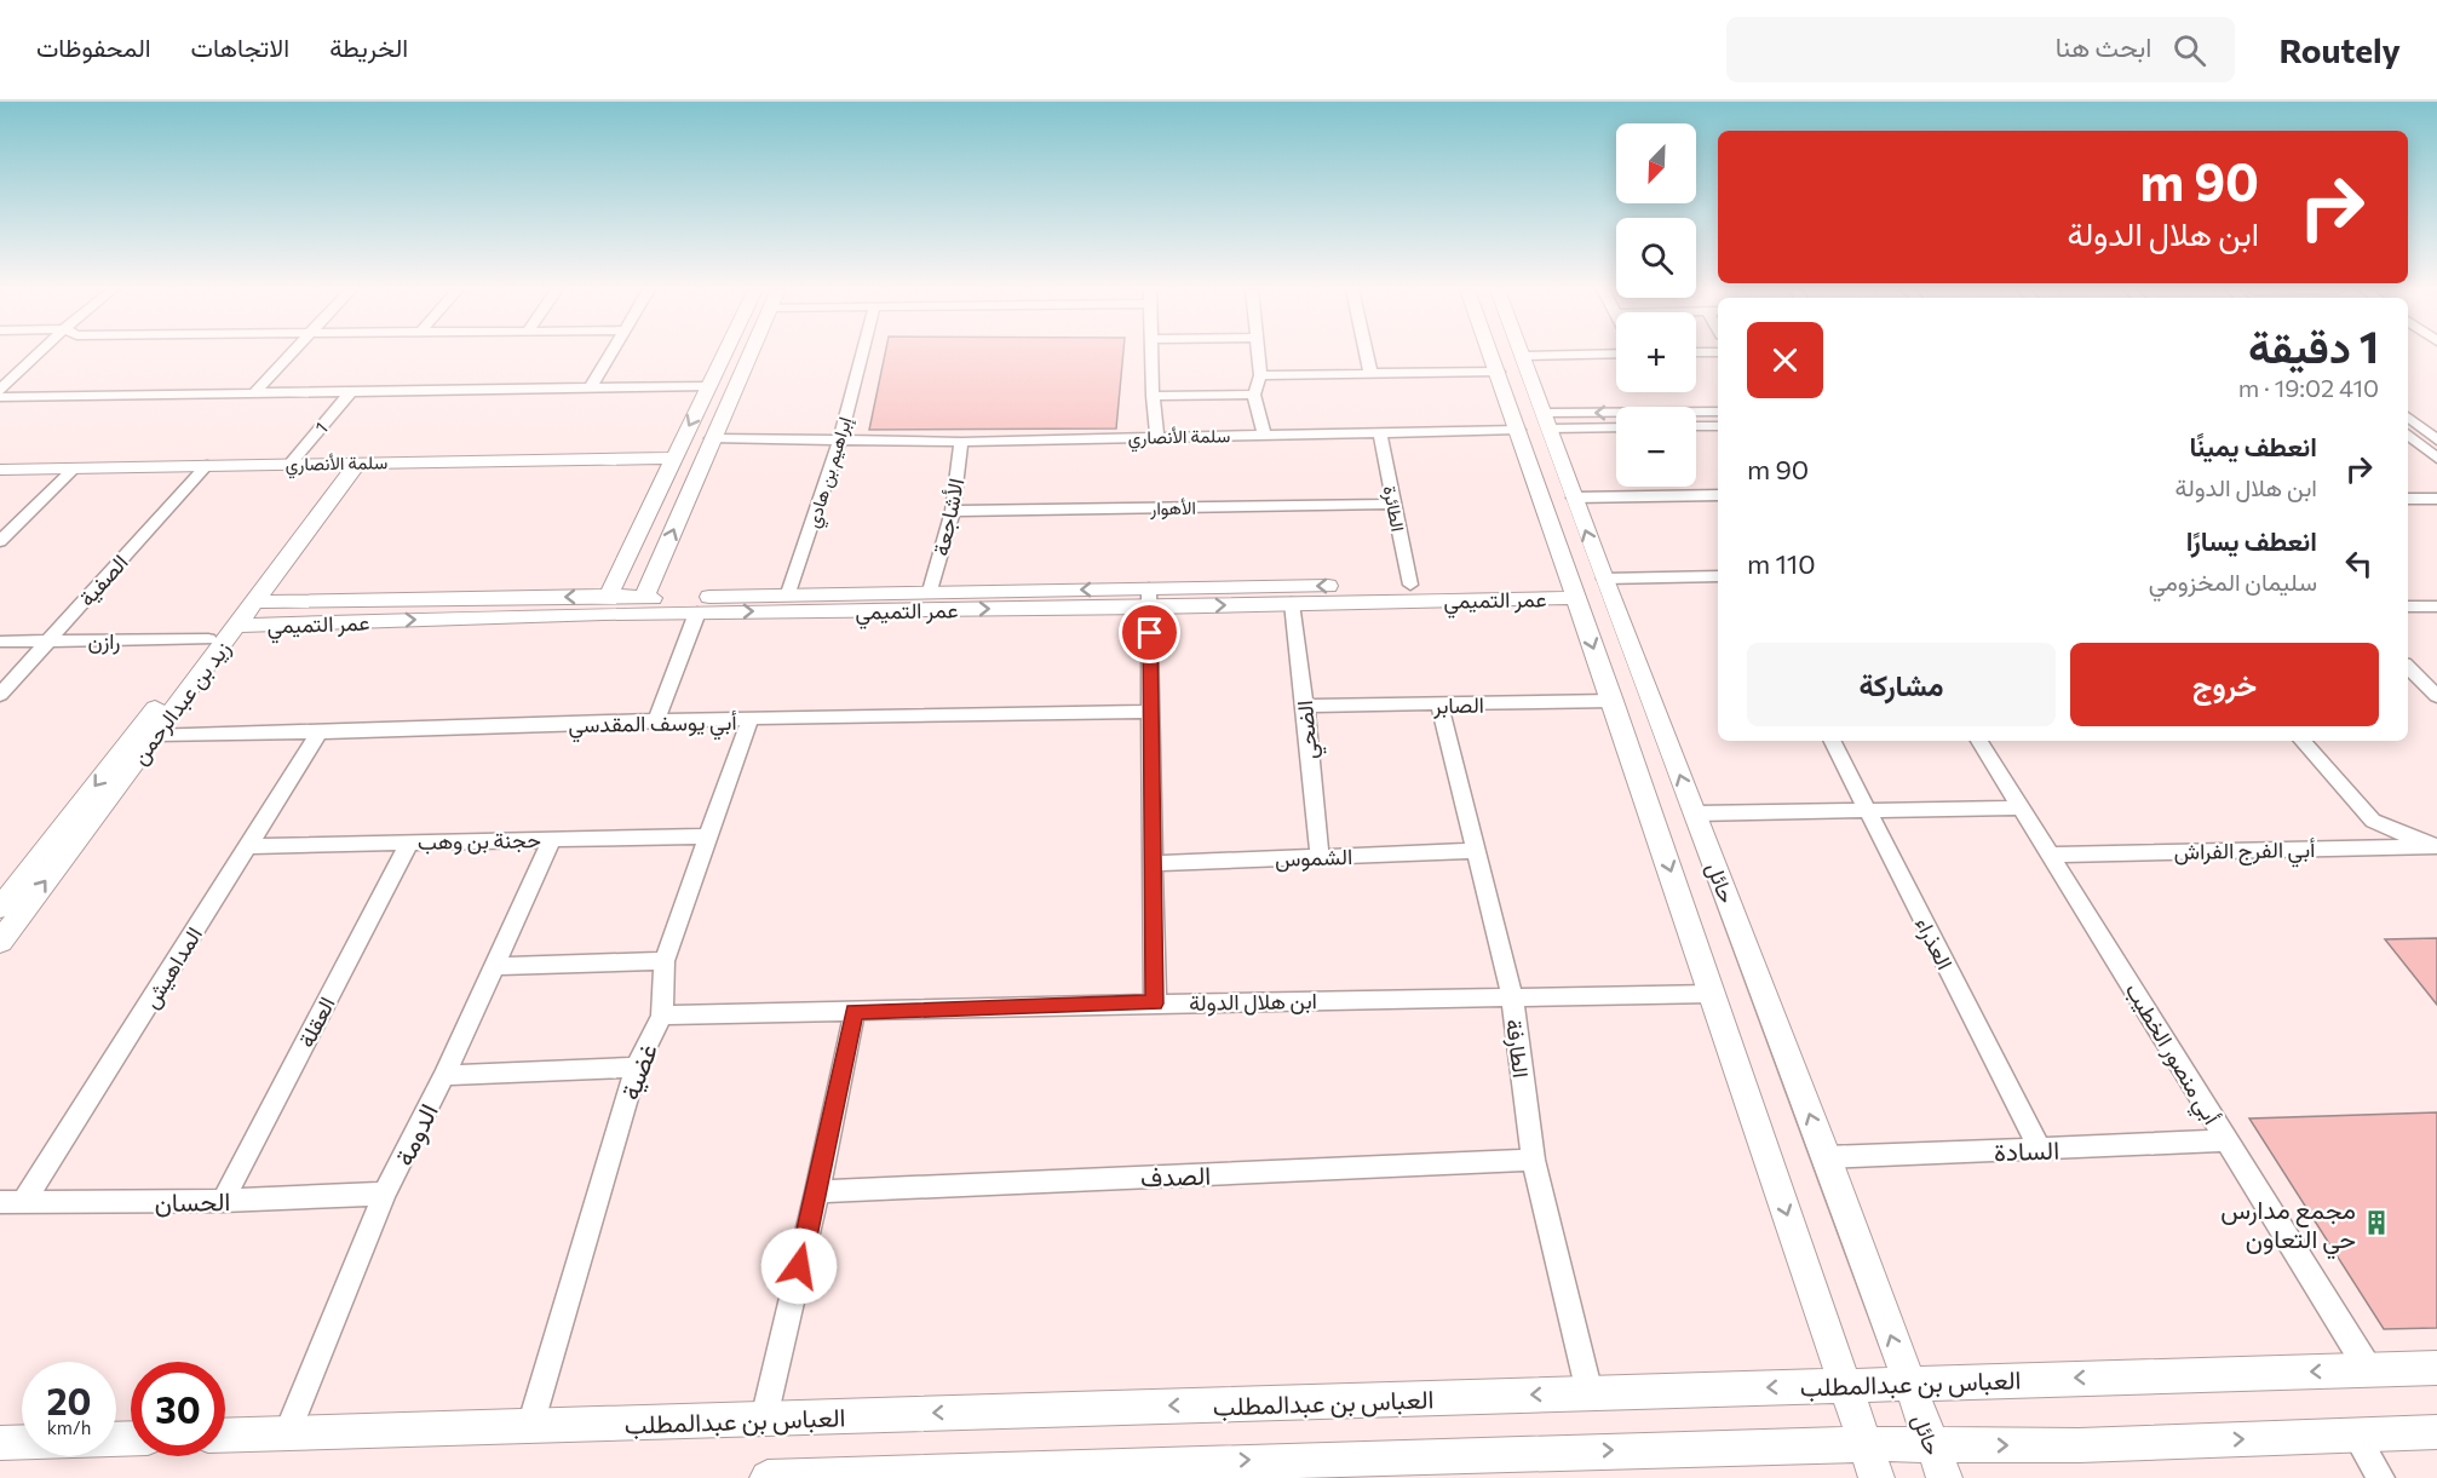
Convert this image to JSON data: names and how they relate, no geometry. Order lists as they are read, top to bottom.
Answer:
{
  "streets": {
    "street": [
      "1",
      "سلمة الأنصاري",
      "إبراهيم بن هادي",
      "الأهوار",
      "الطائرة",
      "الأشاجعة",
      "الصفية",
      "عمر التميمي",
      "رازن",
      "زيد بن عبدالرحمن",
      "الصابر",
      "أبي يوسف المقدسي",
      "الضحي",
      "حجنة بن وهب",
      "أبي الفرج الفراش",
      "الشموس",
      "حائل",
      "العذراء",
      "المداهيش",
      "ابن هلال الدولة",
      "العقلة",
      "الطارفة",
      "أبي منصور الخطيب",
      "غضية",
      "الدومة",
      "السادة",
      "الصدف",
      "الحسان",
      "العباس بن عبدالمطلب"
    ]
  },
  "crossings": [
    ["1", "سلمة الأنصاري"],
    ["سلمة الأنصاري", "إبراهيم بن هادي"],
    ["سلمة الأنصاري", "الطائرة"],
    ["سلمة الأنصاري", "الأشاجعة"],
    ["سلمة الأنصاري", "الصفية"],
    ["سلمة الأنصاري", "زيد بن عبدالرحمن"],
    ["سلمة الأنصاري", "حائل"],
    ["الأهوار", "الطائرة"],
    ["الأهوار", "الأشاجعة"],
    ["الصفية", "رازن"],
    ["عمر التميمي", "زيد بن عبدالرحمن"],
    ["عمر التميمي", "الضحي"],
    ["عمر التميمي", "حائل"],
    ["رازن", "زيد بن عبدالرحمن"],
    ["زيد بن عبدالرحمن", "أبي يوسف المقدسي"],
    ["الصابر", "الضحي"],
    ["الصابر", "حائل"],
    ["الصابر", "الطارفة"],
    ["أبي يوسف المقدسي", "المداهيش"],
    ["أبي يوسف المقدسي", "غضية"],
    ["الضحي", "الشموس"],
    ["حجنة بن وهب", "المداهيش"],
    ["حجنة بن وهب", "العقلة"],
    ["حجنة بن وهب", "غضية"],
    ["حجنة بن وهب", "الدومة"],
    ["أبي الفرج الفراش", "أبي منصور الخطيب"],
    ["الشموس", "الطارفة"],
    ["حائل", "ابن هلال الدولة"],
    ["حائل", "السادة"],
    ["حائل", "العباس بن عبدالمطلب"],
    ["العذراء", "السادة"],
    ["المداهيش", "الحسان"],
    ["ابن هلال الدولة", "الطارفة"],
    ["ابن هلال الدولة", "غضية"],
    ["العقلة", "الحسان"],
    ["الطارفة", "الصدف"],
    ["الطارفة", "العباس بن عبدالمطلب"],
    ["أبي منصور الخطيب", "السادة"],
    ["أبي منصور الخطيب", "العباس بن عبدالمطلب"],
    ["غضية", "العباس بن عبدالمطلب"],
    ["الدومة", "الحسان"],
    ["الدومة", "العباس بن عبدالمطلب"]
  ],
  "places": {
    "building": ["مجمع مدارس حي التعاون"]
  },
  "north": "bottom left",
  "page": {
    "header": "Routely",
    "search": "ابحث هنا",
    "nav": ["الخريطة", "الاتجاهات", "المحفوظات"],
    "map_buttons": ["+", "−"],
    "turn": ["90 m", "ابن هلال الدولة"],
    "heading": ["1 دقيقة", "410 m · 19:02"],
    "list": [
      {
        "name": "انعطف يمينًا",
        "note": "ابن هلال الدولة",
        "value": "90 m"
      },
      {
        "name": "انعطف يسارًا",
        "note": "سليمان المخزومي",
        "value": "110 m"
      }
    ],
    "buttons": ["خروج", "مشاركة"],
    "speed": "20 km/h",
    "limit": "30"
  }
}
